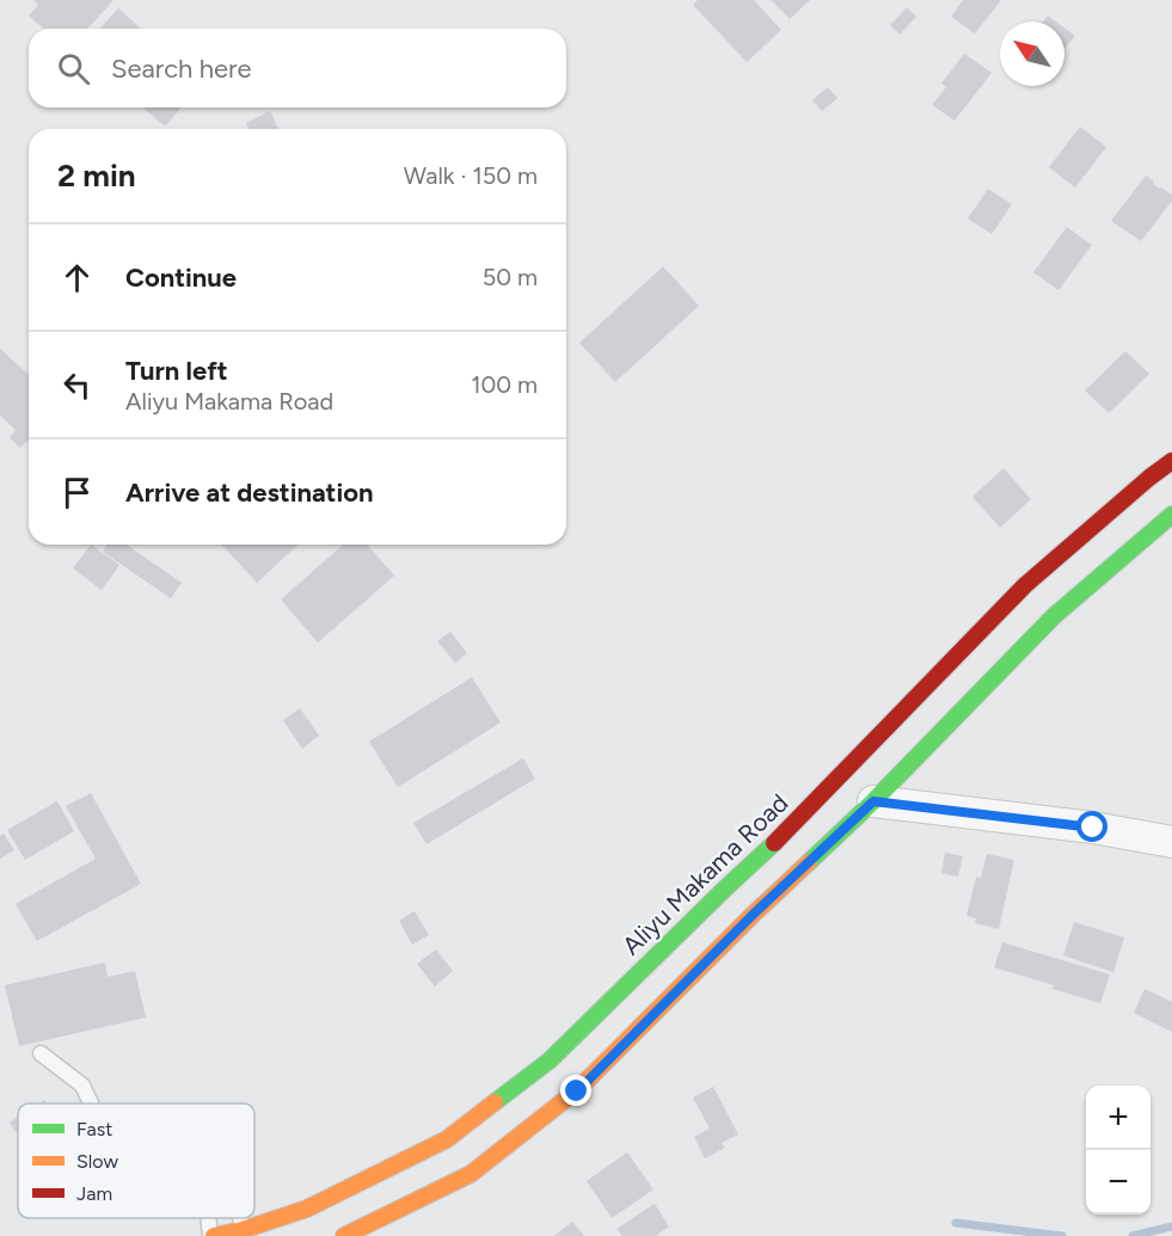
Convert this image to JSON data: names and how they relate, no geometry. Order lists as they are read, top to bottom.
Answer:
{
  "streets": {
    "street": ["Aliyu Makama Road"]
  },
  "legend": ["Fast", "Slow", "Jam"],
  "north": "top left",
  "page": {
    "search": "Search here",
    "heading": ["2 min", "Walk · 150 m"],
    "list": [
      ["Continue", "50 m"],
      ["Turn left", "Aliyu Makama Road", "100 m"],
      "Arrive at destination"
    ],
    "map_buttons": ["+", "−"]
  }
}
